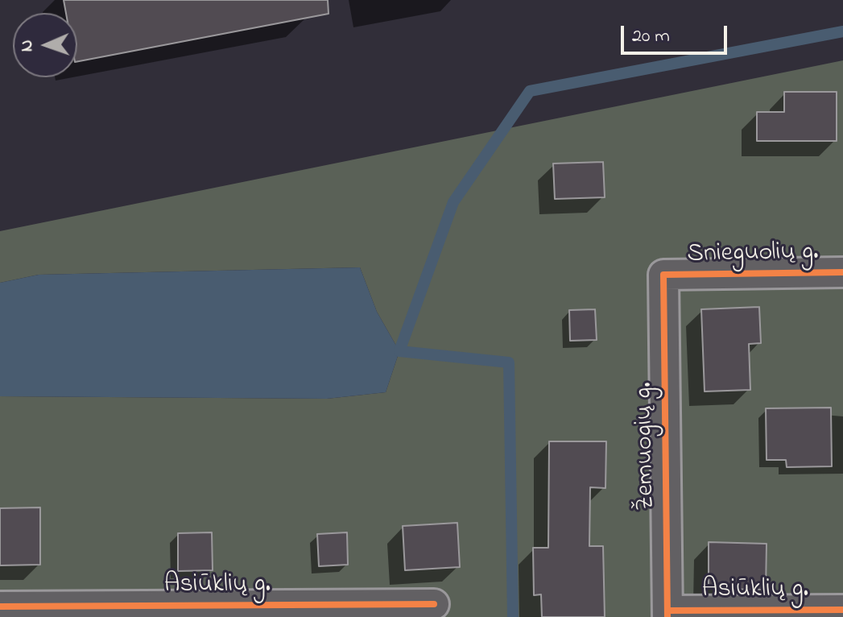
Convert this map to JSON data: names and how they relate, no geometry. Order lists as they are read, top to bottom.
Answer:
{
  "streets": {
    "street": ["Snieguolių g.", "Žemuogių g.", "Asiūklių g."]
  },
  "crossings": [
    ["Snieguolių g.", "Žemuogių g."],
    ["Žemuogių g.", "Asiūklių g."]
  ],
  "scale_bar": "20 m",
  "north": "left"
}
